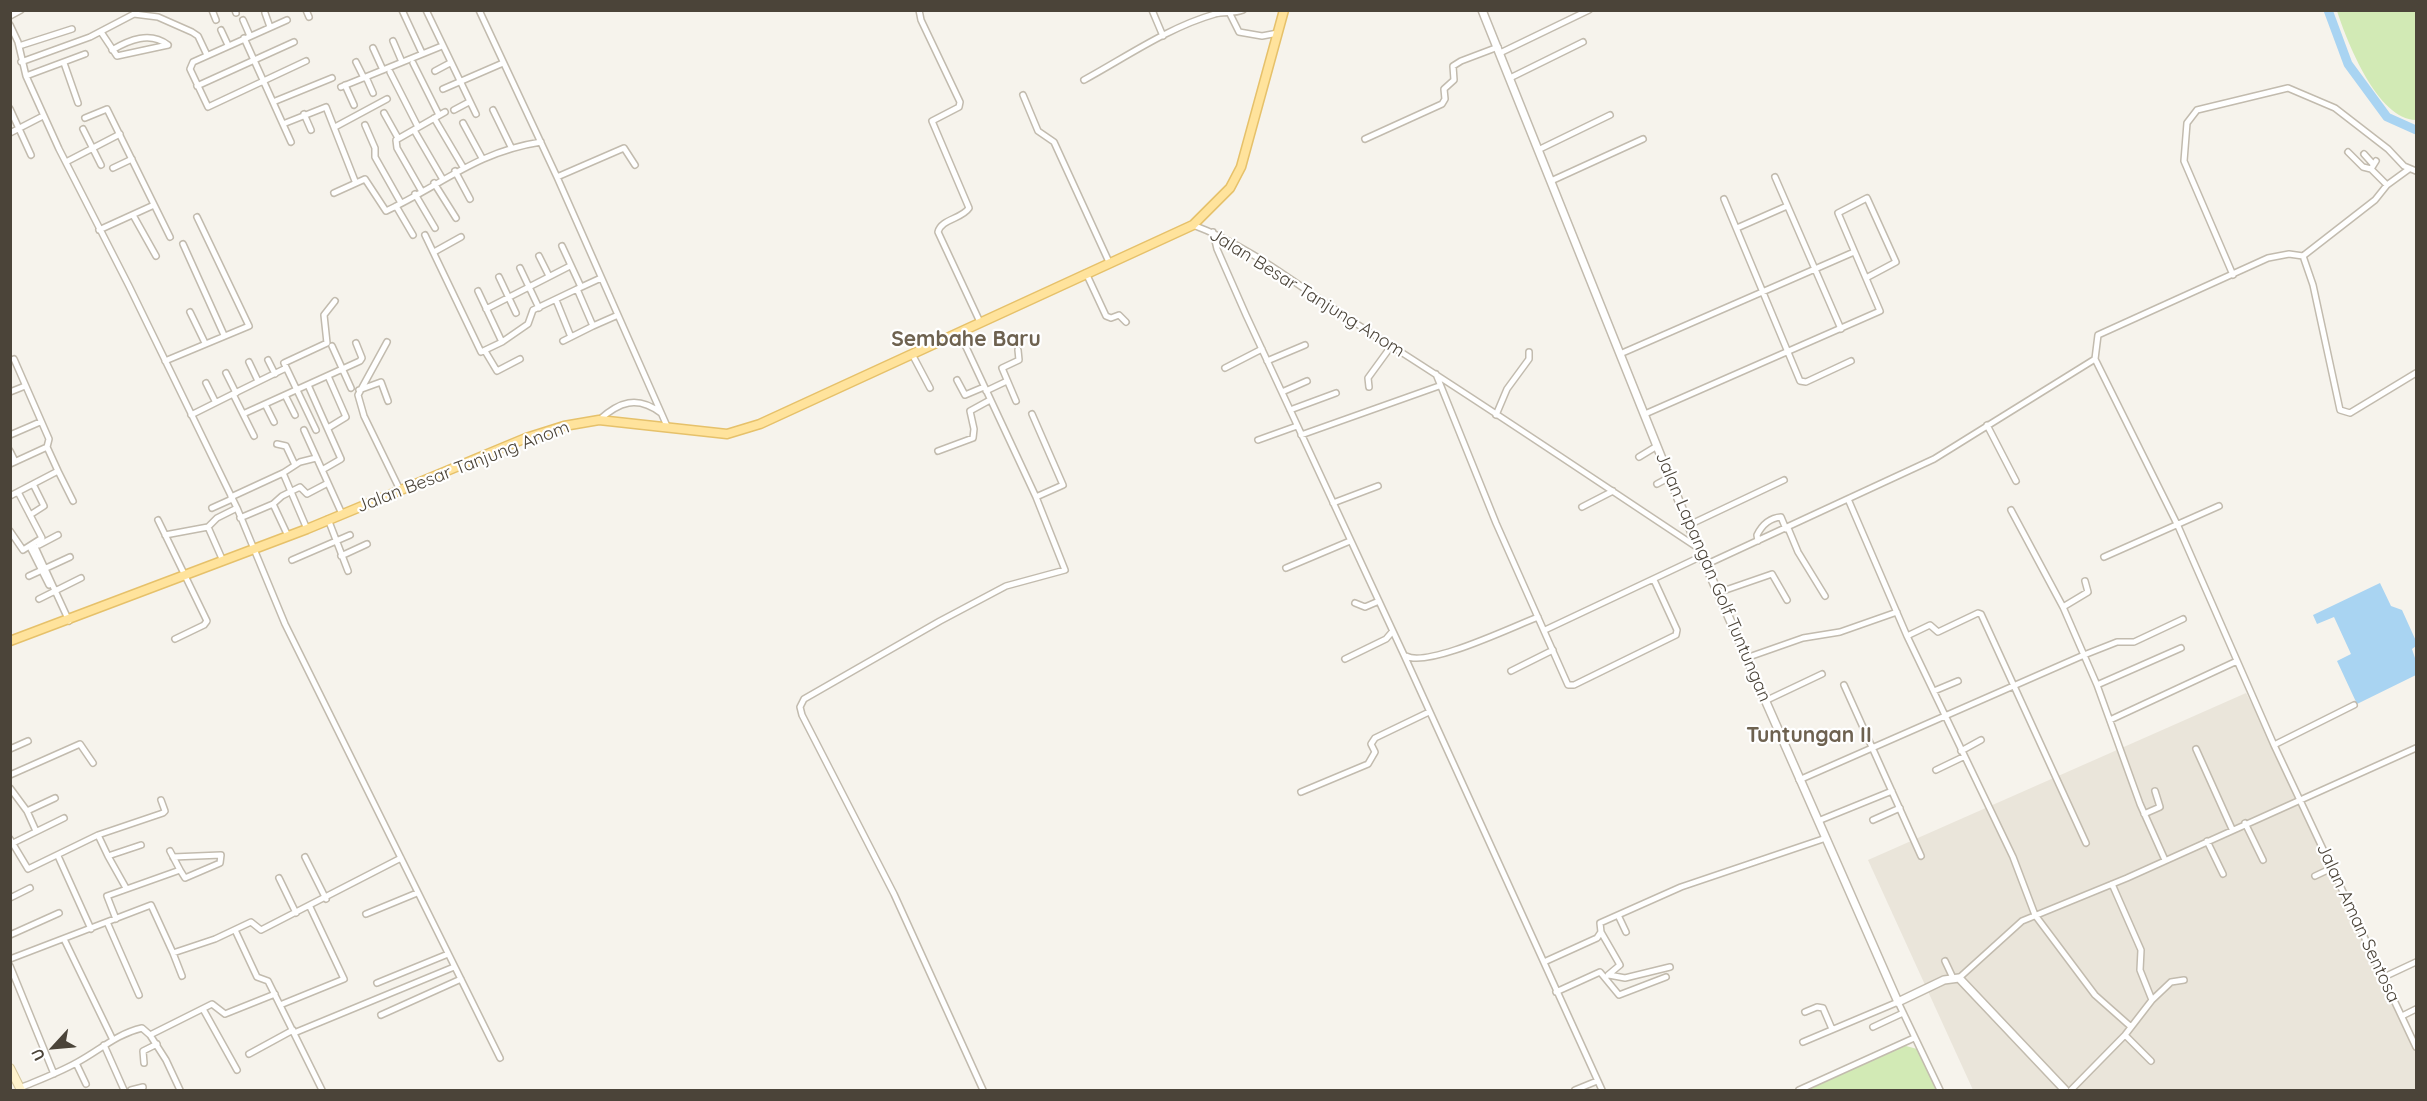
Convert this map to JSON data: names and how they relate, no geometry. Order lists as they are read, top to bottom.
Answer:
{
  "streets": {
    "main road": ["Jalan Besar Tanjung Anom"],
    "street": ["Jalan Lapangan Golf Tuntungan", "Jalan Aman Sentosa"]
  },
  "crossings": [
    ["Jalan Besar Tanjung Anom", "Jalan Lapangan Golf Tuntungan"]
  ],
  "districts": ["Sembahe Baru", "Tuntungan II"],
  "north": "bottom left"
}
